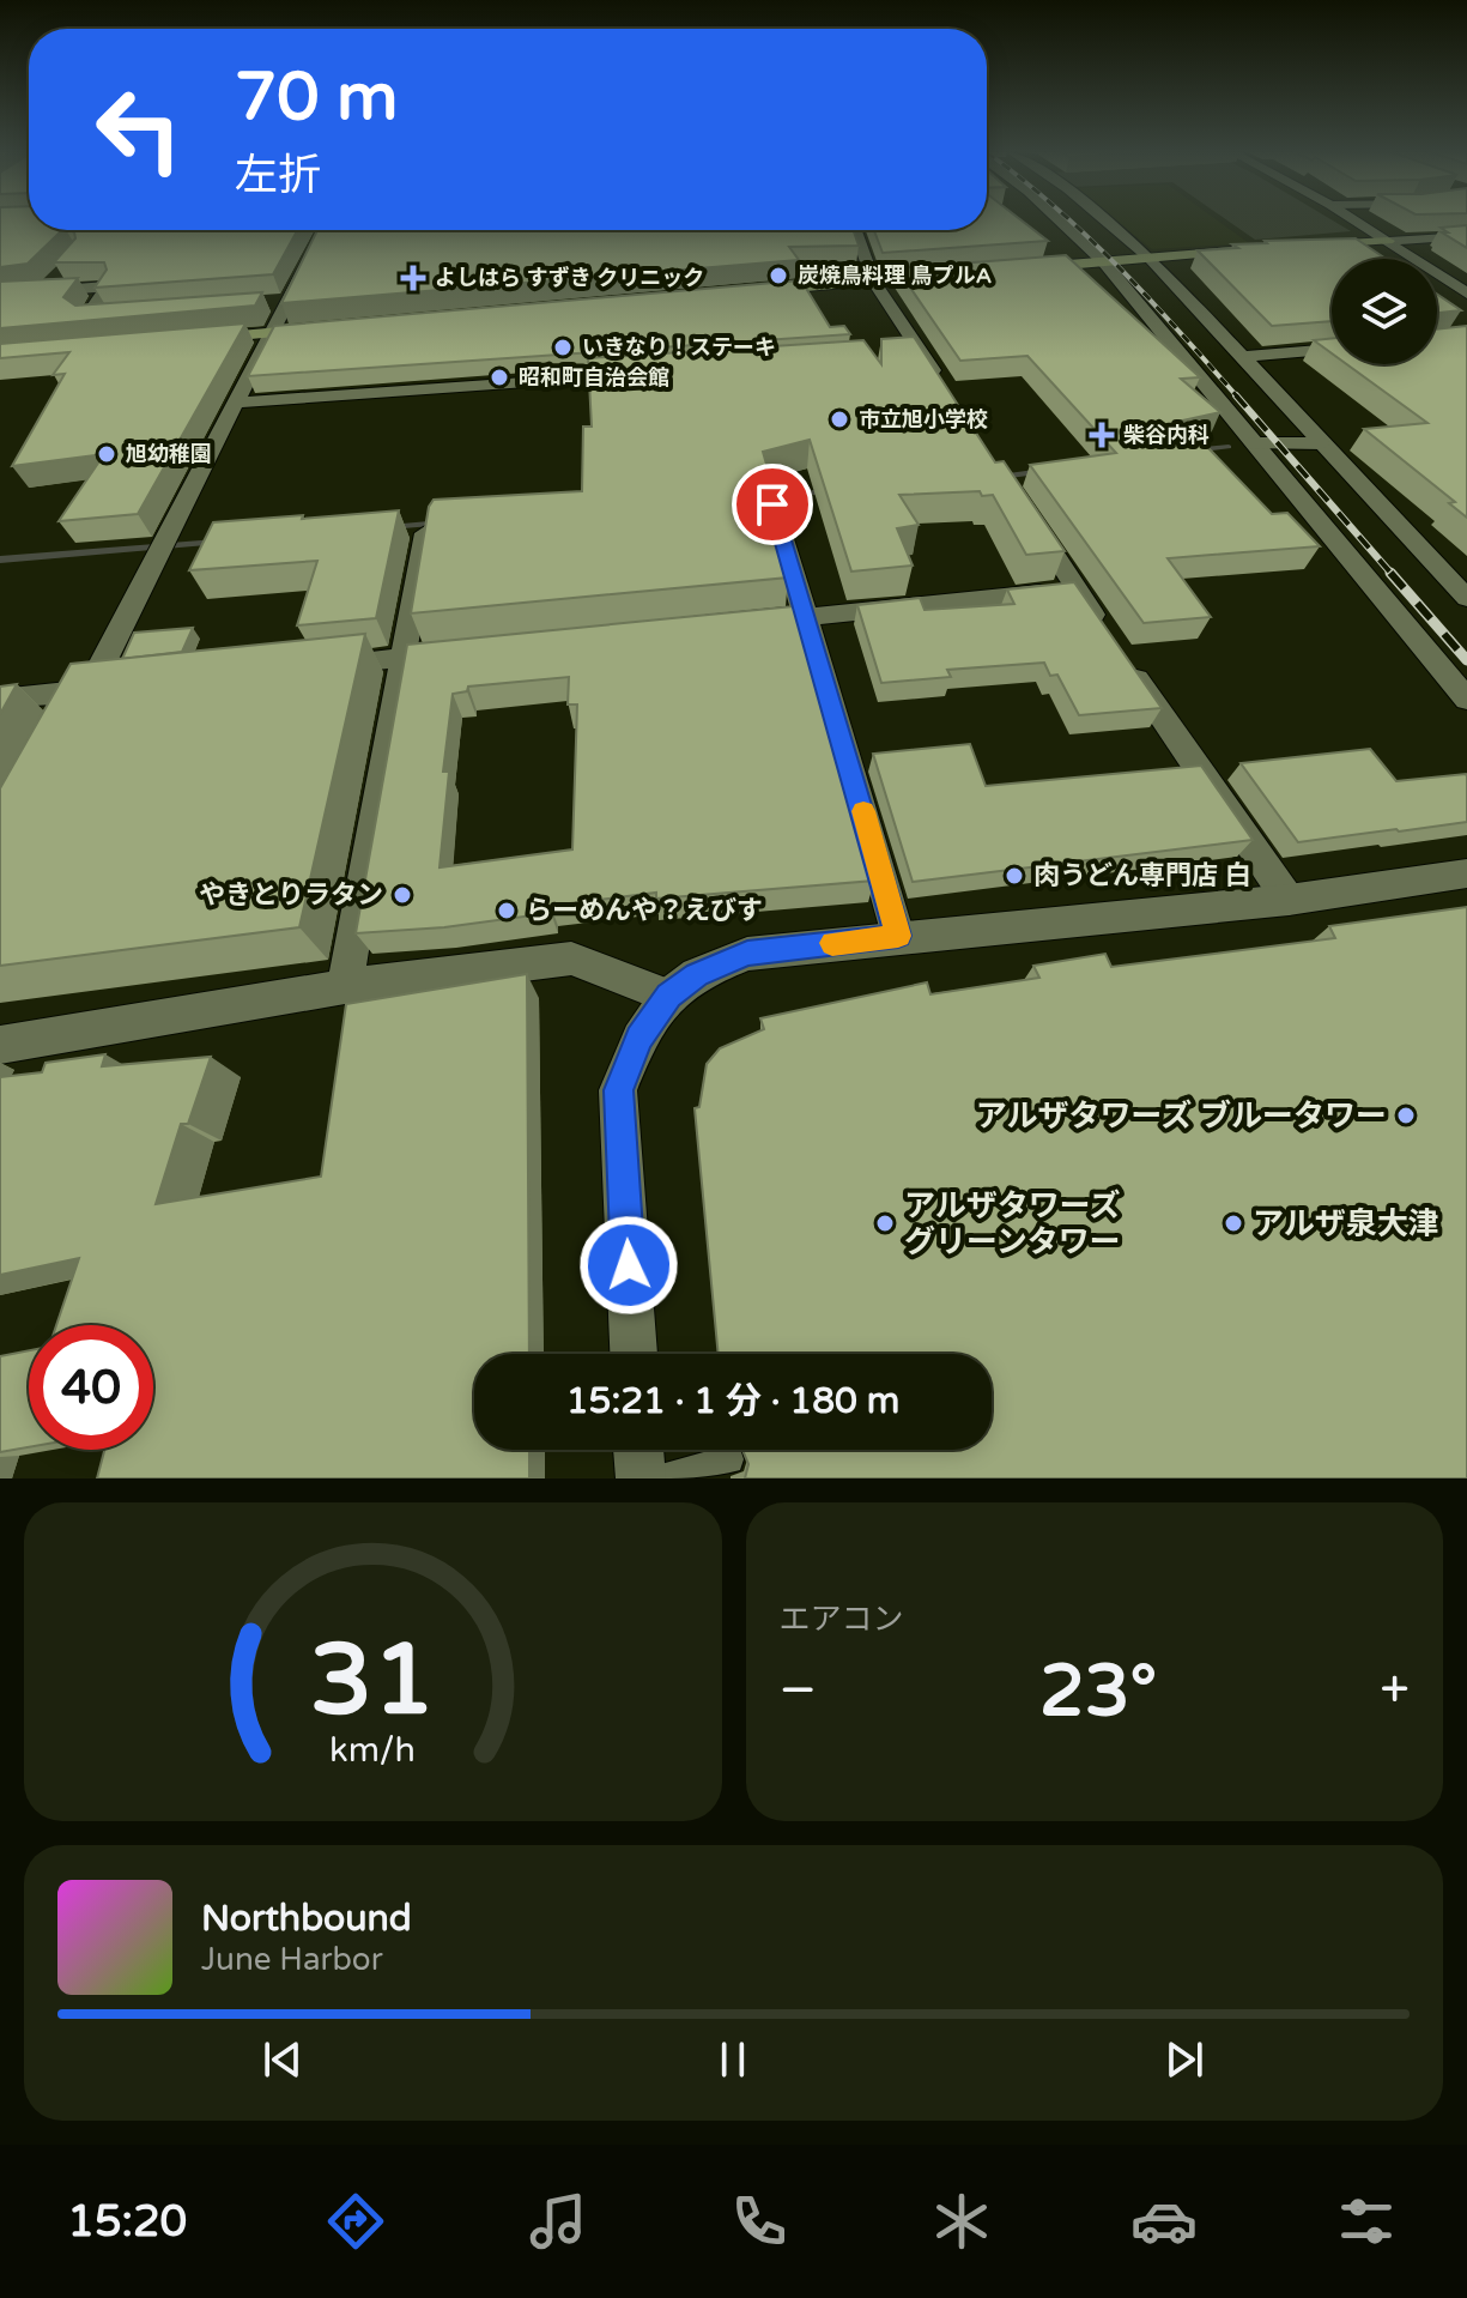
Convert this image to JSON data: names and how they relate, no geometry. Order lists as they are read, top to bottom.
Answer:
{
  "places": {
    "other": [
      "炭焼鳥料理 鳥プルA",
      "いきなり！ステーキ",
      "昭和町自治会館",
      "市立旭小学校",
      "旭幼稚園",
      "肉うどん専門店 白",
      "やきとりラタン",
      "らーめんや？えびす",
      "アルザタワーズ ブルータワー",
      "アルザタワーズ グリーンタワー",
      "アルザ泉大津"
    ],
    "health": ["よしはら すずき クリニック", "柴谷内科"]
  },
  "page": {
    "turn": ["70 m", "左折"],
    "limit": "40",
    "trip": "15:21 · 1 分 · 180 m",
    "tile": "エアコン",
    "heat": ["−", "23°", "+"],
    "song": ["Northbound", "June Harbor"],
    "tabs": "15:20",
    "gauge": ["31", "km/h"]
  }
}
